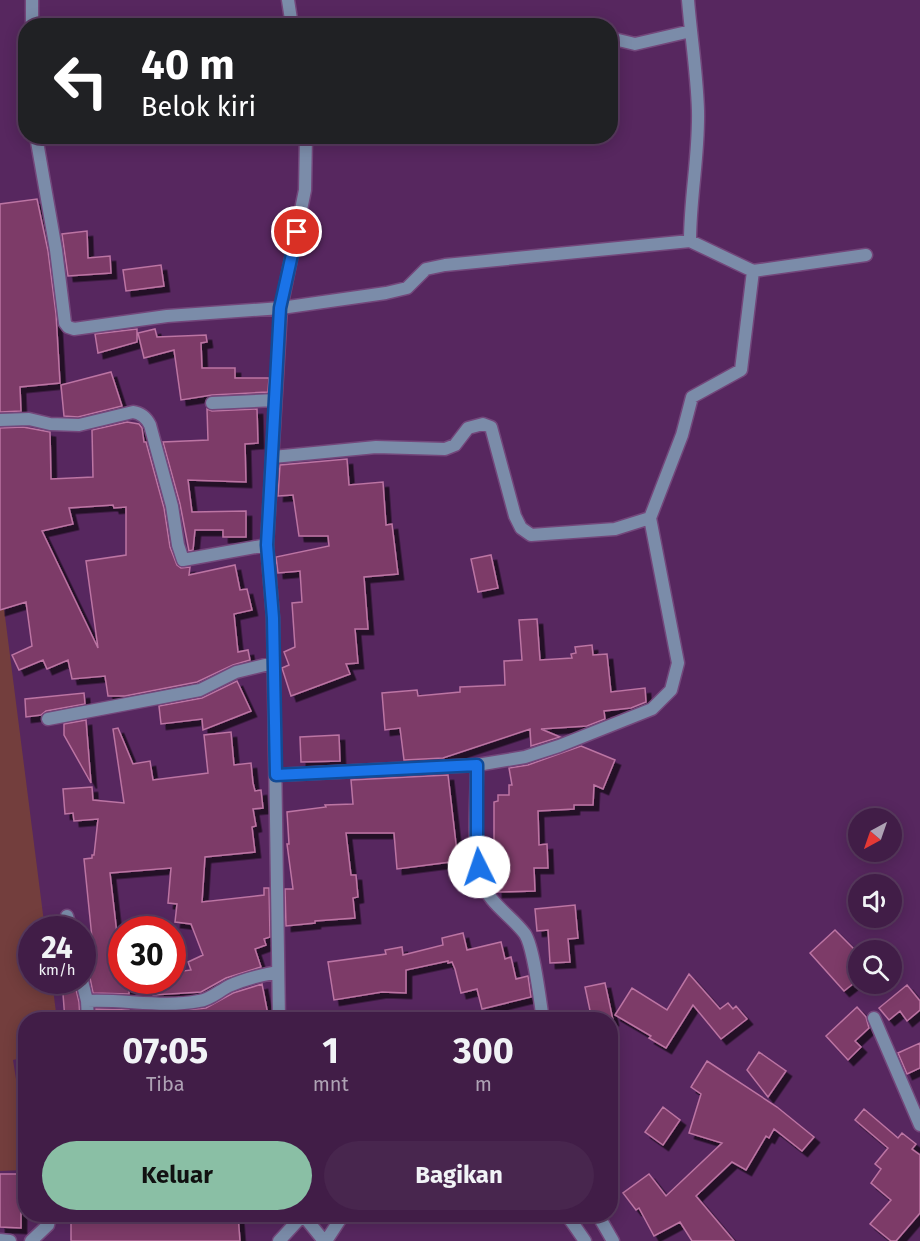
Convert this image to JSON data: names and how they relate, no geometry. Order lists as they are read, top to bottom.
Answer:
{
  "north": "bottom left",
  "page": {
    "turn": ["40 m", "Belok kiri"],
    "speed": "24 km/h",
    "limit": "30",
    "eta": [
      "07:05",
      "Tiba",
      "1",
      "mnt",
      "300",
      "m"
    ],
    "buttons": ["Keluar", "Bagikan"]
  }
}
